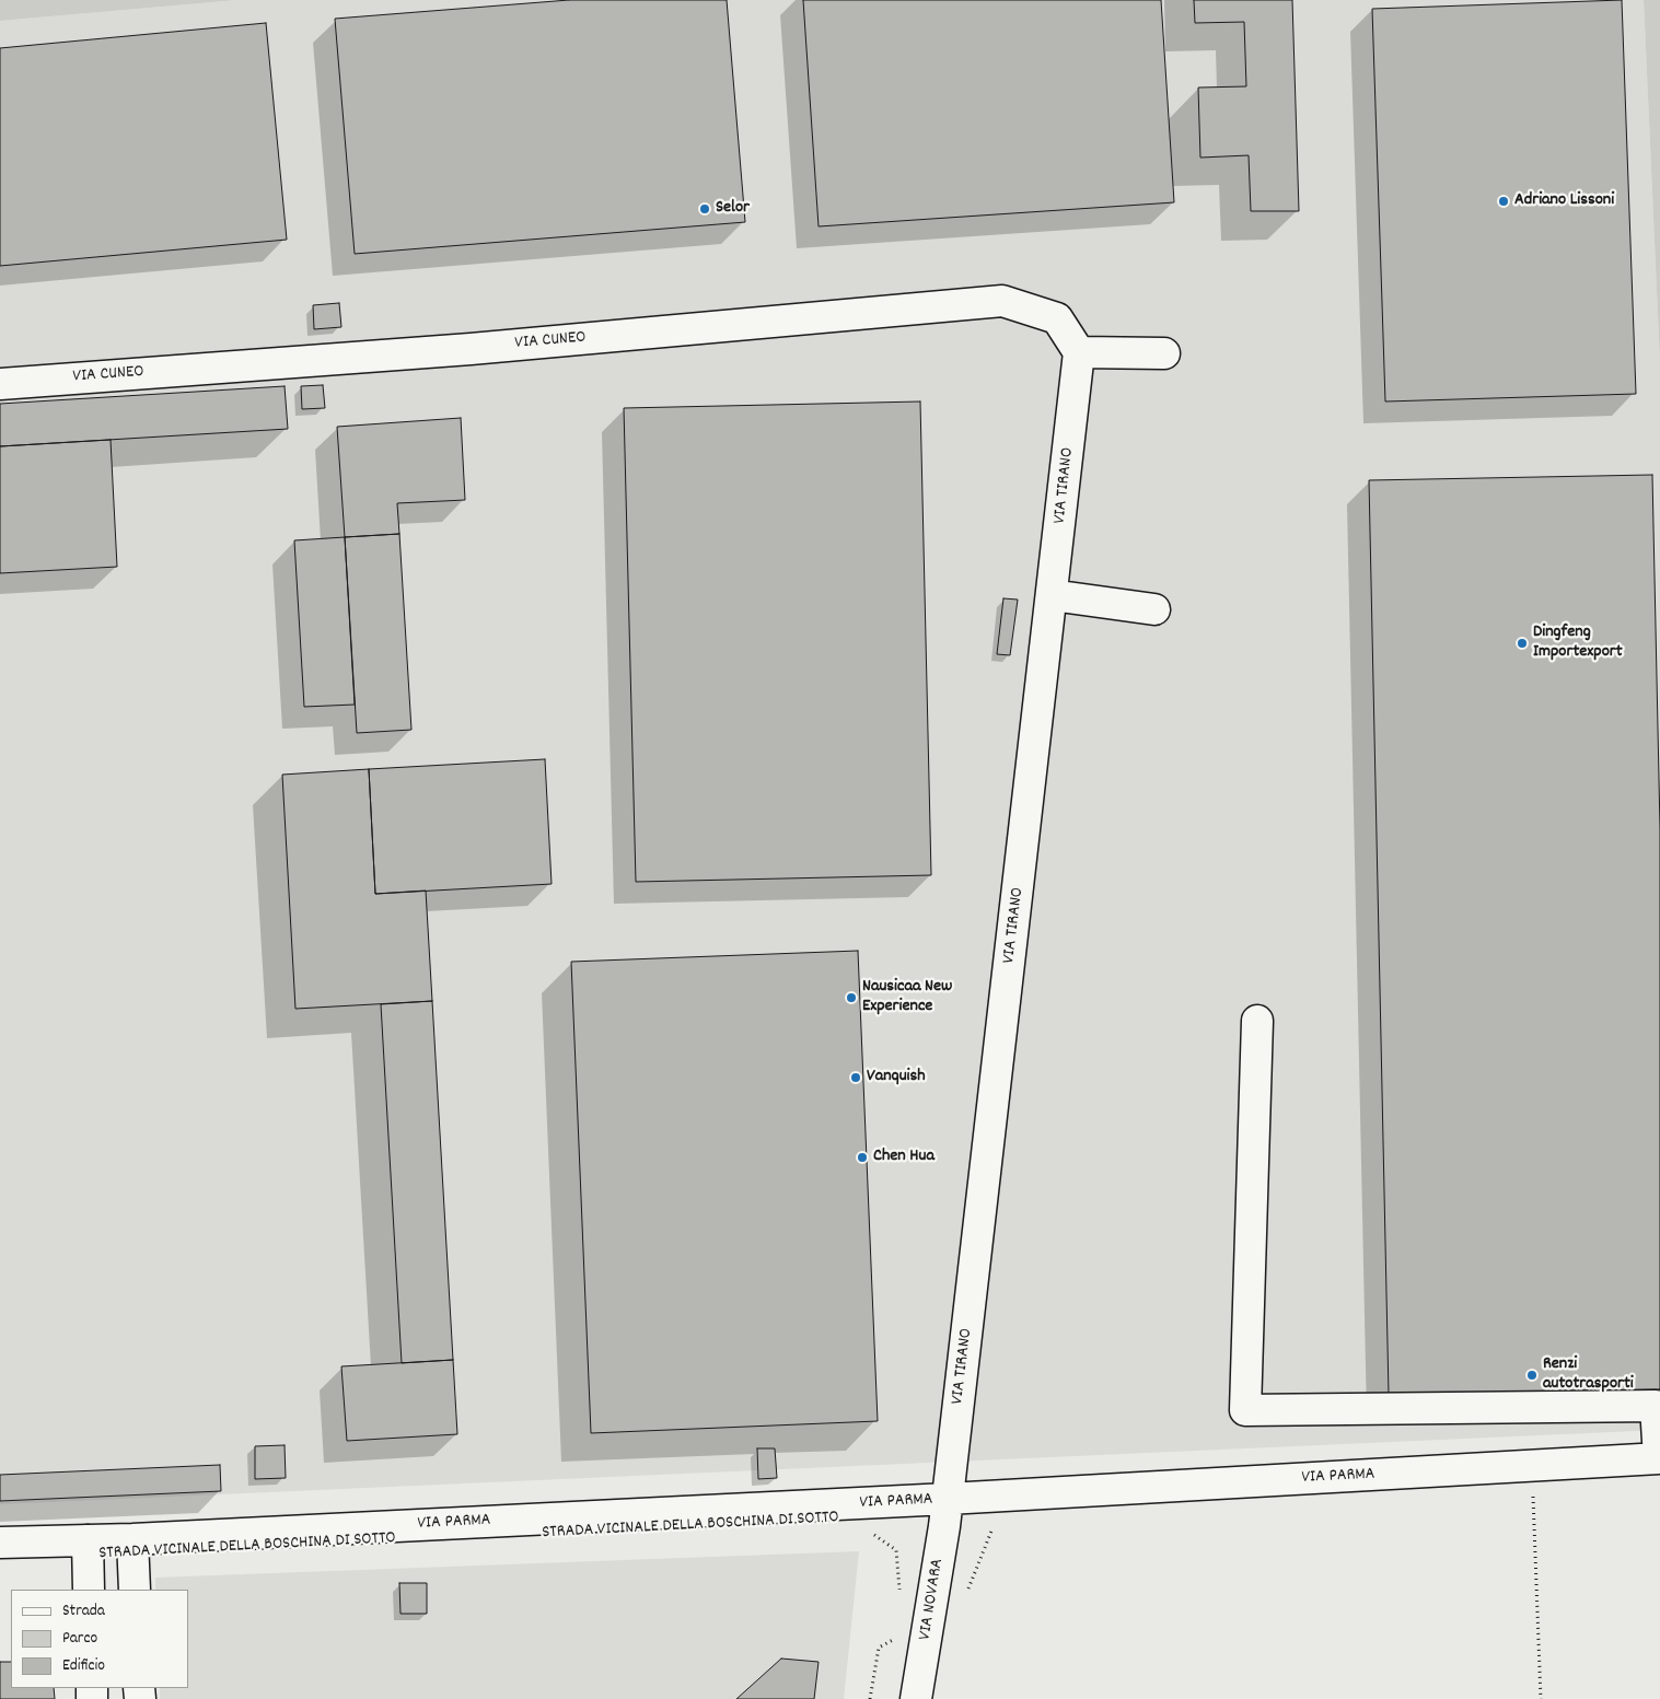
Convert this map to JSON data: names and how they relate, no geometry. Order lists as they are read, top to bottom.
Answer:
{
  "streets": {
    "street": [
      "VIA CUNEO",
      "VIA TIRANO",
      "VIA PARMA",
      "VIA NOVARA"
    ]
  },
  "crossings": [
    ["VIA CUNEO", "VIA TIRANO"],
    ["VIA TIRANO", "VIA PARMA"],
    ["VIA TIRANO", "VIA NOVARA"],
    ["VIA PARMA", "VIA NOVARA"]
  ],
  "places": [
    "Adriano Lissoni",
    "Selor",
    "Dingfeng Importexport",
    "Nausicaa New Experience",
    "Vanquish",
    "Chen Hua",
    "Renzi autotrasporti"
  ],
  "legend": ["Strada", "Parco", "Edificio"]
}
